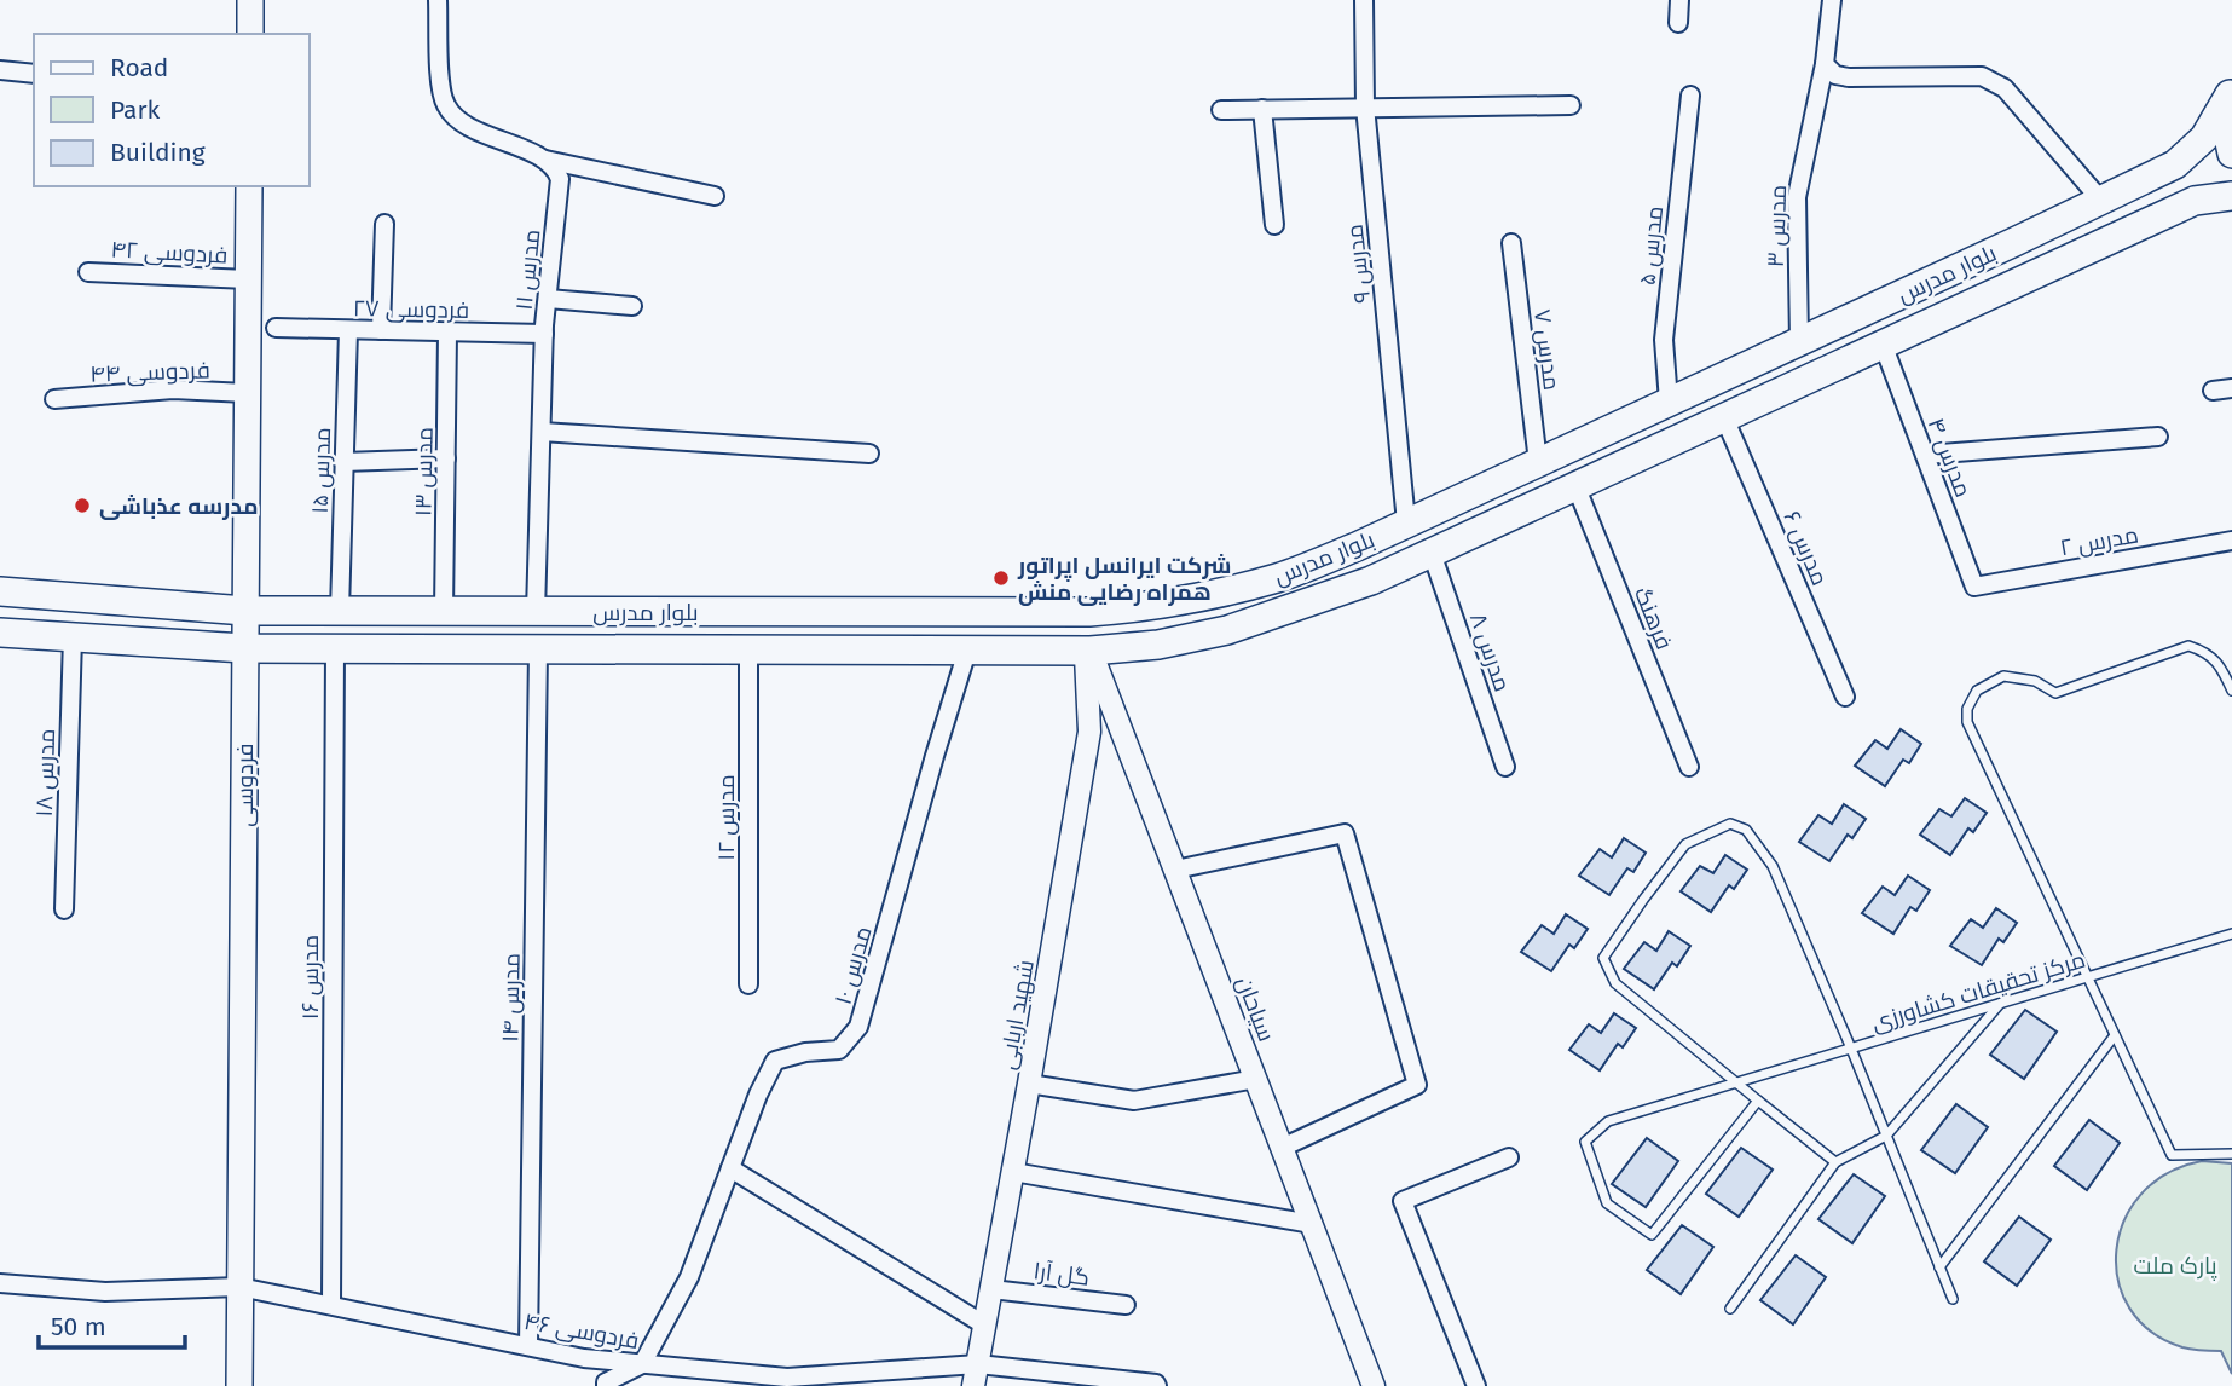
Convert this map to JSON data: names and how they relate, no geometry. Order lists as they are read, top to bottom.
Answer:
{
  "streets": {
    "main road": ["بلوار مدرس", "فردوسی"],
    "street": [
      "مدرس ۳",
      "مدرس ۵",
      "فردوسی ۴۲",
      "مدرس ۹",
      "مدرس ۱۱",
      "فردوسی ۲۷",
      "مدرس ۷",
      "فردوسی ۴۴",
      "مدرس ۴",
      "مدرس ۱۵",
      "مدرس ۱۳",
      "مدرس ۲",
      "مدرس ۶",
      "فرهنگ",
      "مدرس ۸",
      "مدرس ۱۸",
      "مدرس ۱۲",
      "مدرس ۱۰",
      "مدرس ۱۶",
      "مدرس ۱۴",
      "سیاحان",
      "شهید اربابی",
      "گل آرا",
      "فردوسی ۴۶"
    ],
    "lane": ["مرکز تحقیقات کشاورزی"]
  },
  "crossings": [
    ["مدرس ۳", "بلوار مدرس"],
    ["مدرس ۵", "بلوار مدرس"],
    ["فردوسی ۴۲", "فردوسی"],
    ["مدرس ۹", "بلوار مدرس"],
    ["مدرس ۱۱", "بلوار مدرس"],
    ["مدرس ۱۱", "فردوسی ۲۷"],
    ["بلوار مدرس", "مدرس ۷"],
    ["بلوار مدرس", "مدرس ۴"],
    ["بلوار مدرس", "مدرس ۱۵"],
    ["بلوار مدرس", "مدرس ۱۳"],
    ["بلوار مدرس", "مدرس ۶"],
    ["بلوار مدرس", "فرهنگ"],
    ["بلوار مدرس", "مدرس ۸"],
    ["بلوار مدرس", "مدرس ۱۸"],
    ["بلوار مدرس", "فردوسی"],
    ["بلوار مدرس", "مدرس ۱۲"],
    ["بلوار مدرس", "مدرس ۱۰"],
    ["بلوار مدرس", "مدرس ۱۶"],
    ["بلوار مدرس", "مدرس ۱۴"],
    ["بلوار مدرس", "سیاحان"],
    ["بلوار مدرس", "شهید اربابی"],
    ["فردوسی ۲۷", "مدرس ۱۵"],
    ["فردوسی ۲۷", "مدرس ۱۳"],
    ["فردوسی ۴۴", "فردوسی"],
    ["مدرس ۴", "مدرس ۲"],
    ["فردوسی", "فردوسی ۴۶"],
    ["مدرس ۱۰", "فردوسی ۴۶"],
    ["مدرس ۱۶", "فردوسی ۴۶"],
    ["مدرس ۱۴", "فردوسی ۴۶"],
    ["سیاحان", "شهید اربابی"],
    ["شهید اربابی", "گل آرا"],
    ["شهید اربابی", "فردوسی ۴۶"]
  ],
  "parks": ["پارک ملت"],
  "places": ["مدرسه عذباشی", "شرکت ایرانسل اپراتور همراه رضایی منش"],
  "legend": ["Road", "Park", "Building"],
  "scale_bar": "50 m"
}
